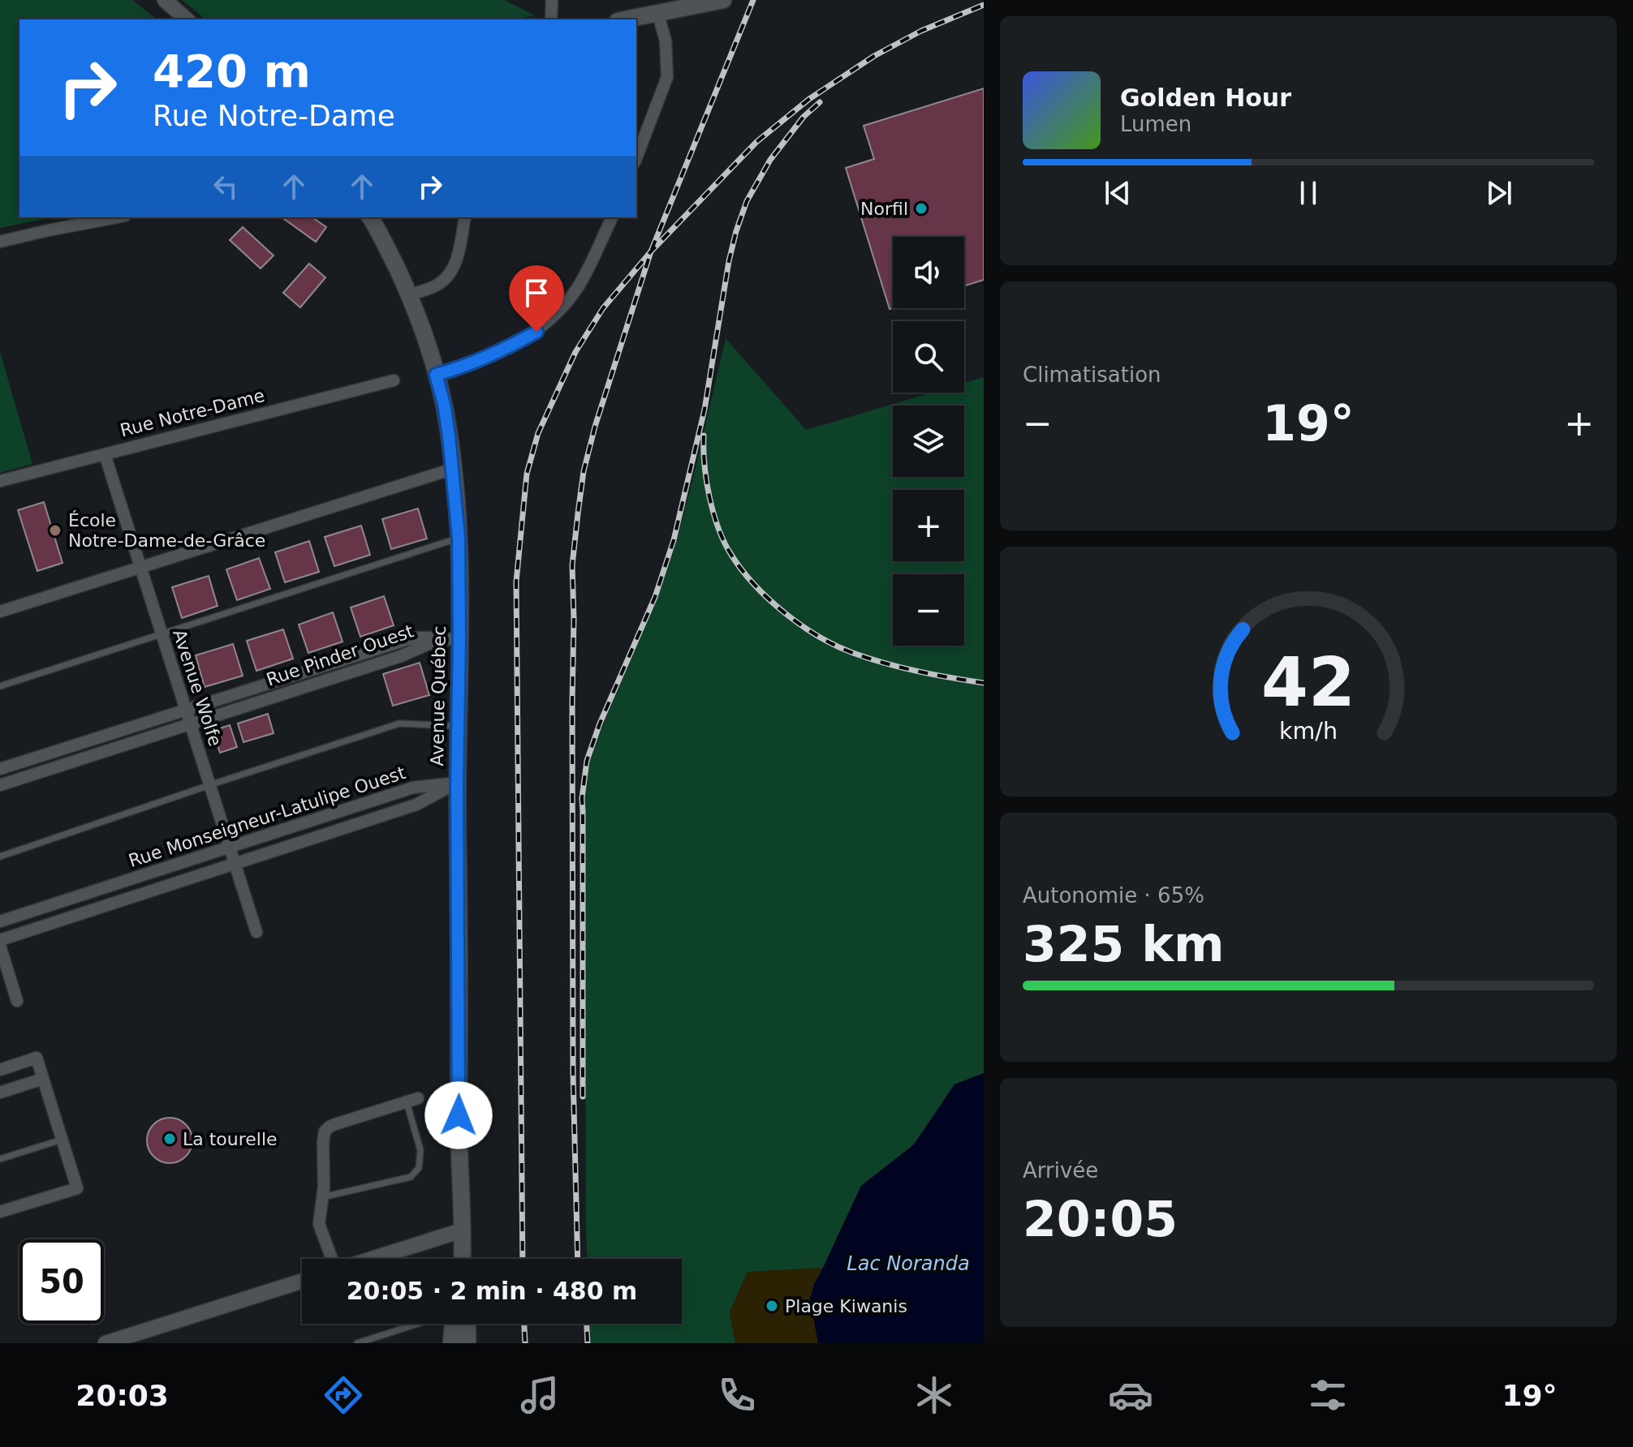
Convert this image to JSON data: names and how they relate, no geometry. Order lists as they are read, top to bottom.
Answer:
{
  "streets": {
    "main road": ["Avenue Québec"],
    "street": [
      "Rue Notre-Dame",
      "Rue Pinder Ouest",
      "Avenue Wolfe",
      "Rue Monseigneur-Latulipe Ouest"
    ]
  },
  "crossings": [
    ["Rue Notre-Dame", "Avenue Wolfe"],
    ["Rue Pinder Ouest", "Avenue Wolfe"],
    ["Rue Pinder Ouest", "Avenue Québec"],
    ["Avenue Wolfe", "Rue Monseigneur-Latulipe Ouest"],
    ["Avenue Québec", "Rue Monseigneur-Latulipe Ouest"]
  ],
  "water": ["Lac Noranda"],
  "places": [
    "Norfil",
    "École Notre-Dame-de-Grâce",
    "La tourelle",
    "Plage Kiwanis"
  ],
  "page": {
    "turn": ["420 m", "Rue Notre-Dame"],
    "song": ["Golden Hour", "Lumen"],
    "map_buttons": ["+", "−"],
    "tile": [
      "Climatisation",
      ["Autonomie · 65%", "325 km"],
      ["Arrivée", "20:05"]
    ],
    "heat": ["−", "19°", "+"],
    "limit": "50",
    "trip": "20:05 · 2 min · 480 m",
    "tabs": ["20:03", "19°"],
    "gauge": ["42", "km/h"]
  }
}
